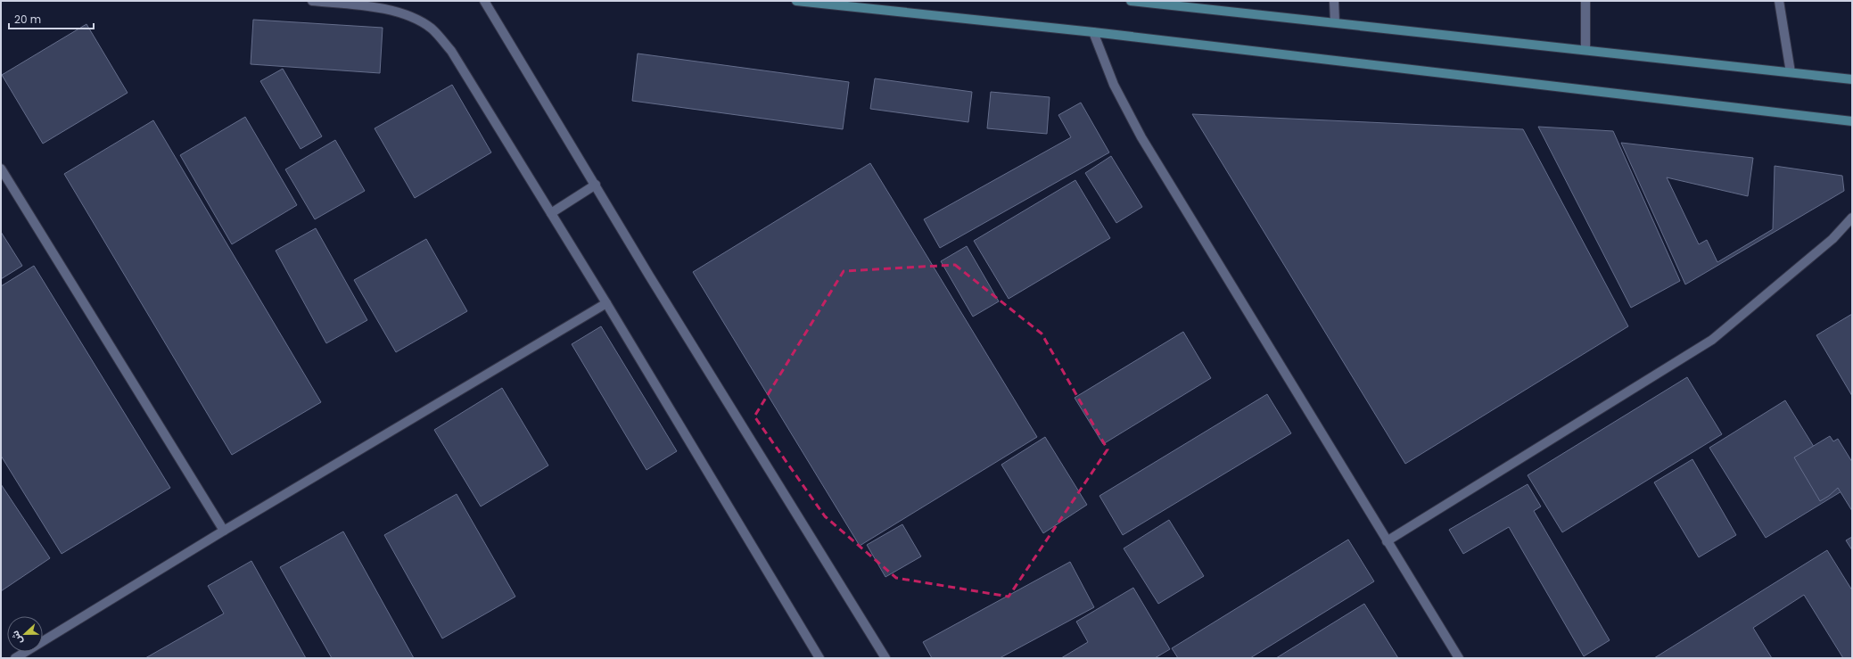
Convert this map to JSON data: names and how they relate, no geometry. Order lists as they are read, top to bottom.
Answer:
{
  "scale_bar": "20 m",
  "north": "left"
}
